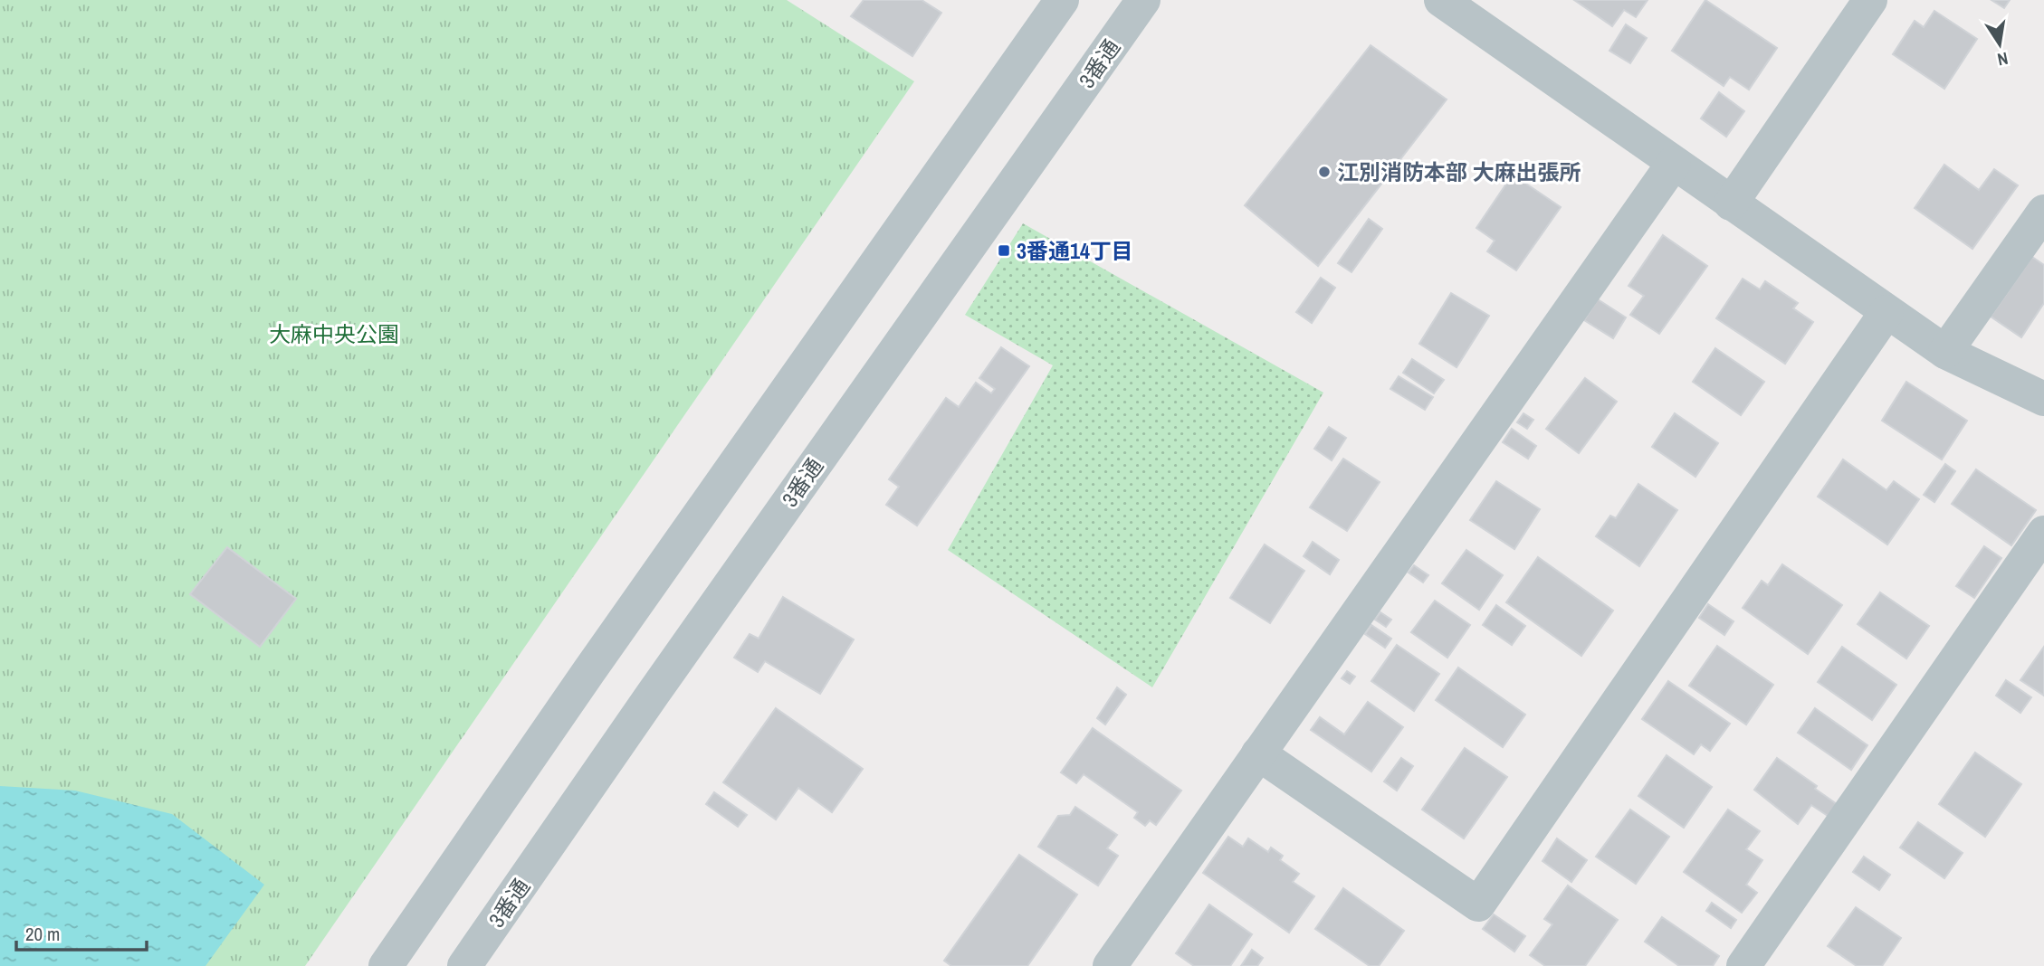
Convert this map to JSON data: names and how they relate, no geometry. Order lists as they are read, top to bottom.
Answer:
{
  "streets": {
    "street": ["3番通"]
  },
  "parks": ["大麻中央公園"],
  "places": {
    "other": ["江別消防本部 大麻出張所"],
    "transit": ["3番通14丁目"]
  },
  "scale_bar": "20 m",
  "north": "bottom"
}
